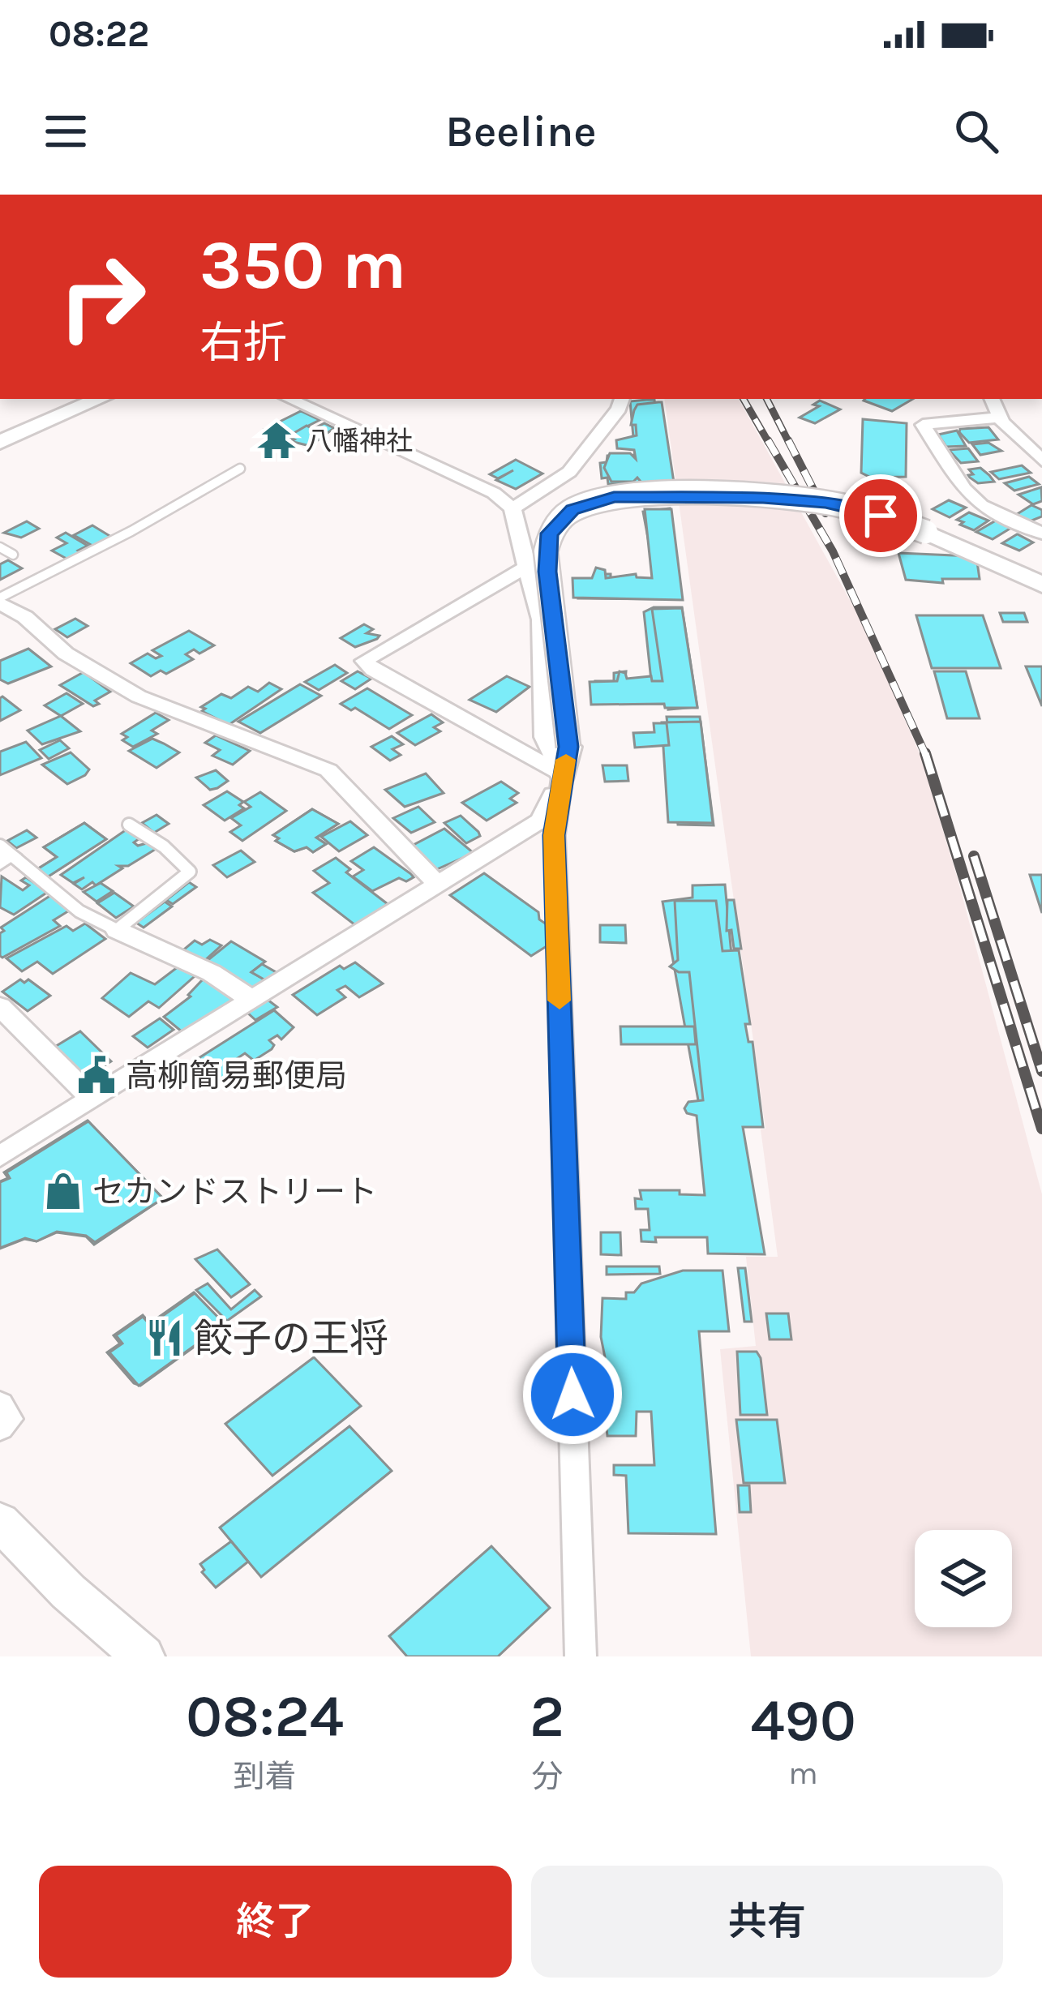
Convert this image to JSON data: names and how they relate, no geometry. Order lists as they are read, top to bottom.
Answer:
{
  "places": {
    "temple": ["八幡神社"],
    "public building": ["高柳簡易郵便局"],
    "shop": ["セカンドストリート"],
    "restaurant": ["餃子の王将"]
  },
  "page": {
    "status": "08:22",
    "header": "Beeline",
    "turn": ["350 m", "右折"],
    "eta": [
      "08:24",
      "到着",
      "2",
      "分",
      "490",
      "m"
    ],
    "buttons": ["終了", "共有"]
  }
}
